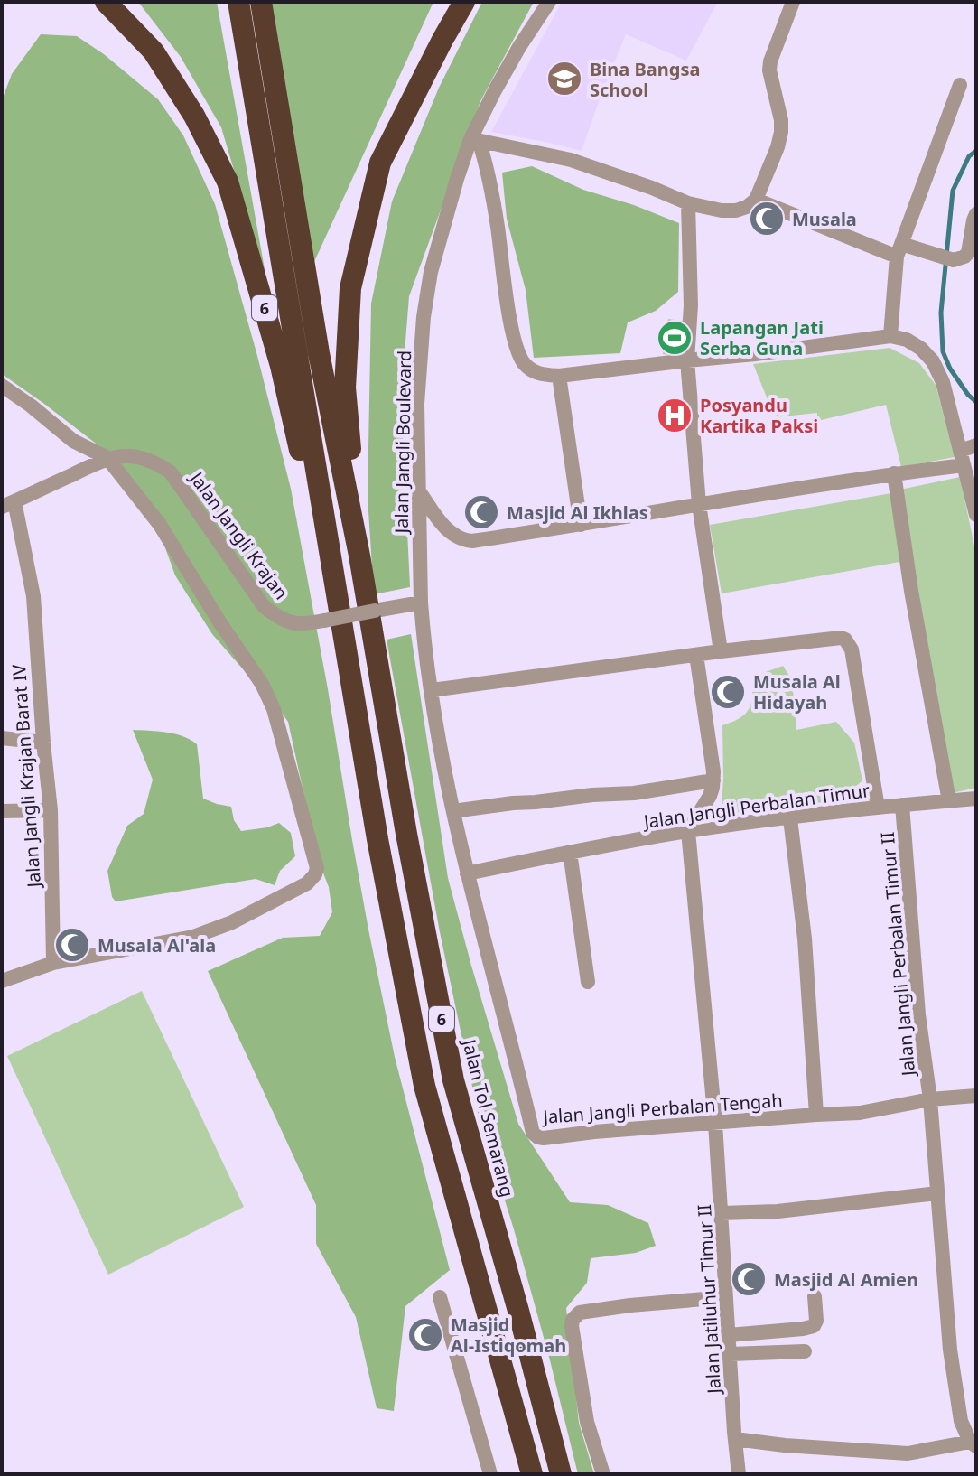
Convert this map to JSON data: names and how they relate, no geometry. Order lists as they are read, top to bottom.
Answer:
{
  "streets": {
    "highway": ["6", "Jalan Tol Semarang"],
    "street": [
      "Jalan Jangli Boulevard",
      "Jalan Jangli Krajan",
      "Jalan Jangli Krajan Barat IV",
      "Jalan Jangli Perbalan Timur",
      "Jalan Jangli Perbalan Timur II",
      "Jalan Jangli Perbalan Tengah",
      "Jalan Jatiluhur Timur II"
    ]
  },
  "crossings": [
    ["6", "Jalan Tol Semarang"],
    ["Jalan Jangli Boulevard", "Jalan Jangli Krajan"],
    ["Jalan Jangli Boulevard", "Jalan Jangli Perbalan Timur"],
    ["Jalan Jangli Boulevard", "Jalan Jangli Perbalan Tengah"],
    ["Jalan Jangli Krajan", "Jalan Jangli Krajan Barat IV"],
    ["Jalan Jangli Perbalan Timur", "Jalan Jangli Perbalan Timur II"],
    ["Jalan Jangli Perbalan Timur", "Jalan Jangli Perbalan Tengah"],
    ["Jalan Jangli Perbalan Timur", "Jalan Jatiluhur Timur II"],
    ["Jalan Jangli Perbalan Timur II", "Jalan Jangli Perbalan Tengah"],
    ["Jalan Jangli Perbalan Tengah", "Jalan Jatiluhur Timur II"]
  ],
  "places": {
    "school or university": ["Bina Bangsa School"],
    "mosque": [
      "Musala",
      "Masjid Al Ikhlas",
      "Musala Al Hidayah",
      "Musala Al'ala",
      "Masjid Al Amien",
      "Masjid Al-Istiqomah"
    ],
    "sports": ["Lapangan Jati Serba Guna"],
    "hospital": ["Posyandu Kartika Paksi"]
  }
}
